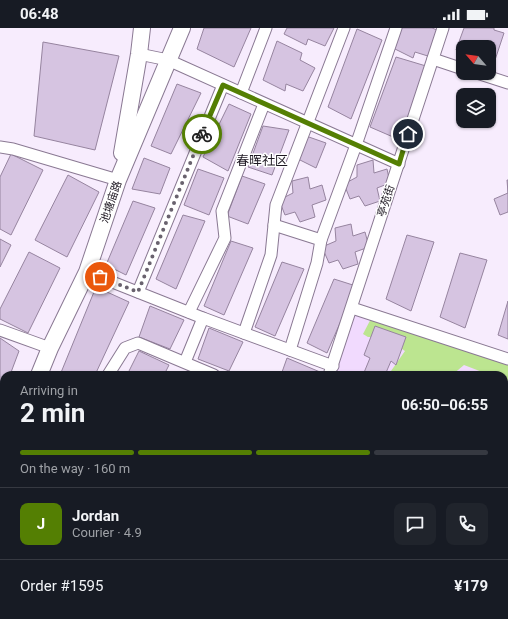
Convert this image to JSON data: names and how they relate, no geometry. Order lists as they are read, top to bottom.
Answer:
{
  "streets": {
    "street": ["亭苑街", "池塘庙路"]
  },
  "districts": ["春晖社区"],
  "north": "top left",
  "page": {
    "status": "06:48",
    "heading": ["2 min", "Arriving in", "06:50–06:55"],
    "panel": [
      "Jordan",
      "Courier · 4.9",
      "Order #1595",
      "¥179"
    ],
    "bar": "On the way · 160 m",
    "round": "J"
  }
}
